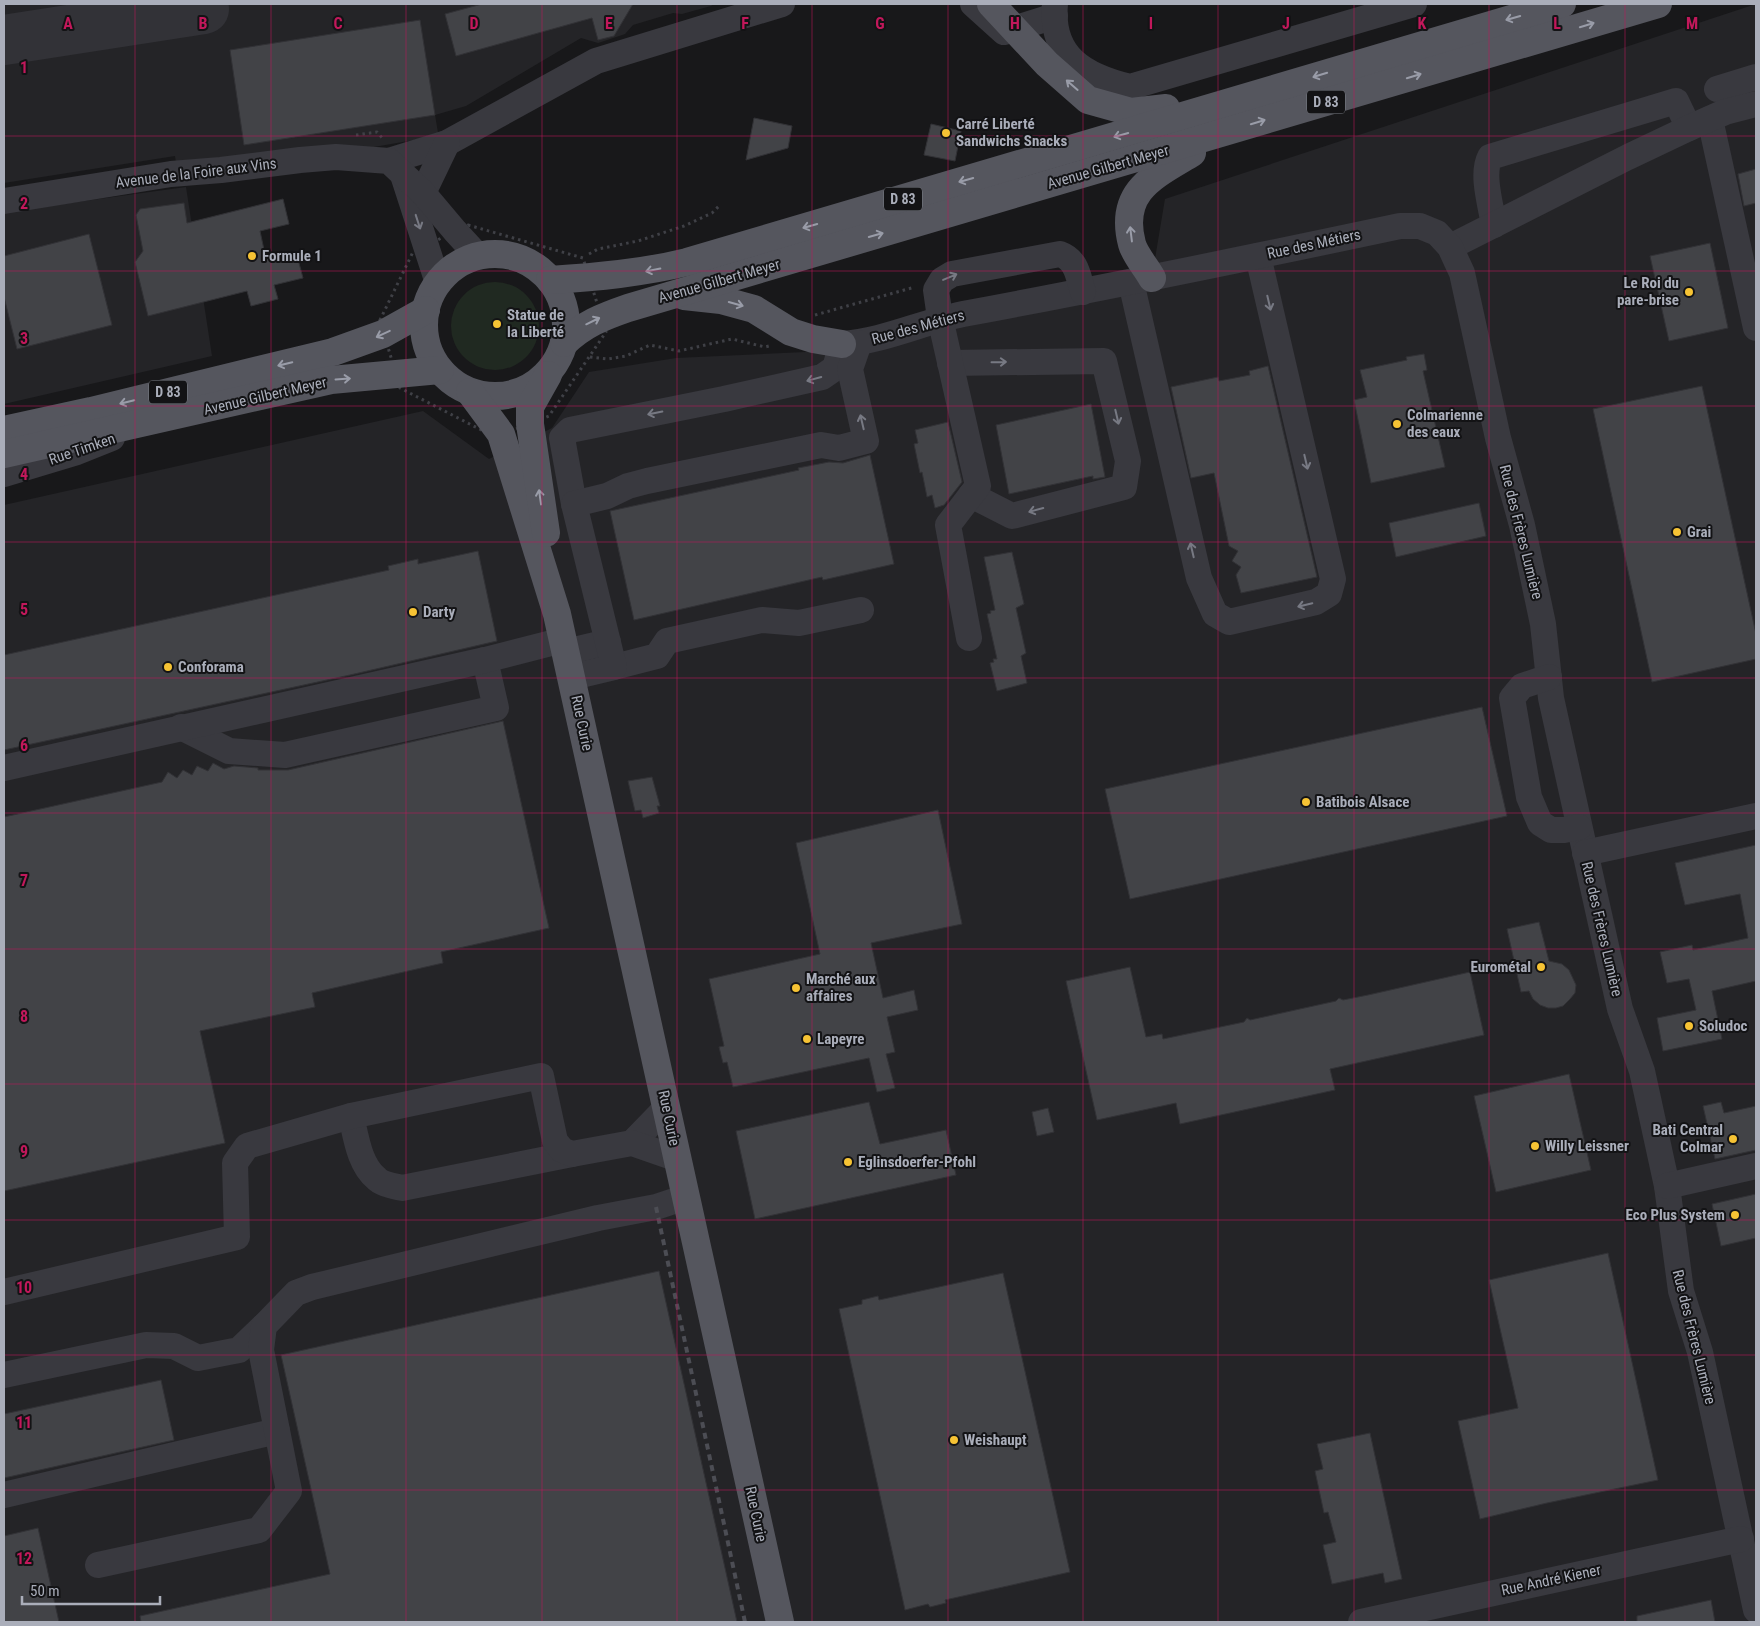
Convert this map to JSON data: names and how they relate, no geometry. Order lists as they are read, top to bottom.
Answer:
{
  "streets": {
    "main road": ["D 83", "Avenue Gilbert Meyer", "Rue Curie"],
    "street": [
      "Avenue de la Foire aux Vins",
      "Rue des Métiers",
      "Rue Timken",
      "Rue des Frères Lumière",
      "Rue André Kiener"
    ]
  },
  "crossings": [
    ["Avenue Gilbert Meyer", "Rue Timken"],
    ["Avenue Gilbert Meyer", "Rue Curie"],
    ["Rue des Métiers", "Rue des Frères Lumière"],
    ["Rue des Frères Lumière", "Rue André Kiener"]
  ],
  "places": [
    "Carré Liberté Sandwichs Snacks",
    "Formule 1",
    "Le Roi du pare-brise",
    "Statue de la Liberté",
    "Colmarienne des eaux",
    "Grai",
    "Darty",
    "Conforama",
    "Batibois Alsace",
    "Eurométal",
    "Marché aux affaires",
    "Soludoc",
    "Lapeyre",
    "Bati Central Colmar",
    "Willy Leissner",
    "Eglinsdoerfer-Pfohl",
    "Eco Plus System",
    "Weishaupt"
  ],
  "scale_bar": "50 m",
  "grid": {
    "columns": [
      "A",
      "B",
      "C",
      "D",
      "E",
      "F",
      "G",
      "H",
      "I",
      "J",
      "K",
      "L",
      "M"
    ],
    "rows": [
      "1",
      "2",
      "3",
      "4",
      "5",
      "6",
      "7",
      "8",
      "9",
      "10",
      "11",
      "12"
    ]
  }
}
